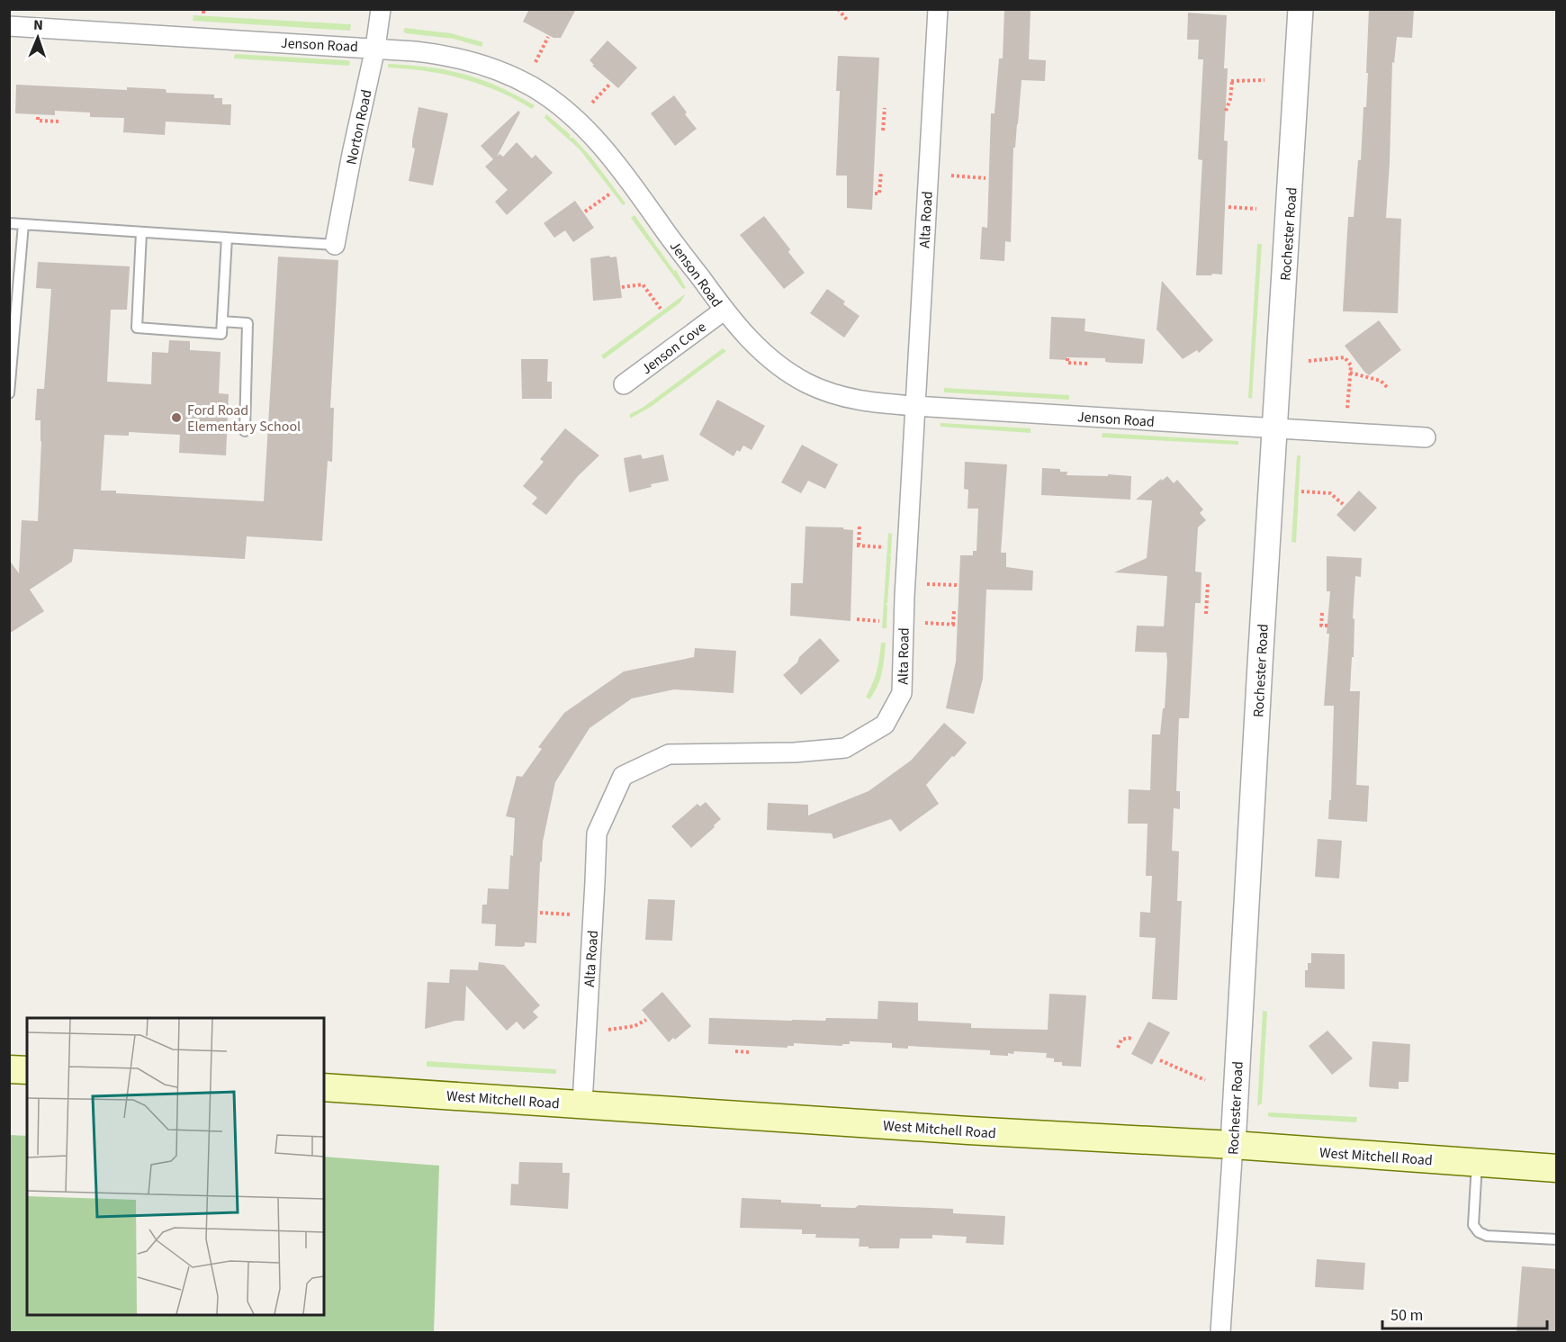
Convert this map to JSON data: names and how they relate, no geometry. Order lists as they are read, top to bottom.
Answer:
{
  "streets": {
    "main road": ["West Mitchell Road"],
    "street": [
      "Jenson Road",
      "Norton Road",
      "Alta Road",
      "Rochester Road",
      "Jenson Cove"
    ]
  },
  "crossings": [
    ["Jenson Road", "Norton Road"],
    ["Jenson Road", "Alta Road"],
    ["Jenson Road", "Rochester Road"],
    ["Jenson Road", "Jenson Cove"],
    ["Alta Road", "West Mitchell Road"],
    ["Rochester Road", "West Mitchell Road"]
  ],
  "places": ["Ford Road Elementary School"],
  "scale_bar": "50 m",
  "north": "top"
}
